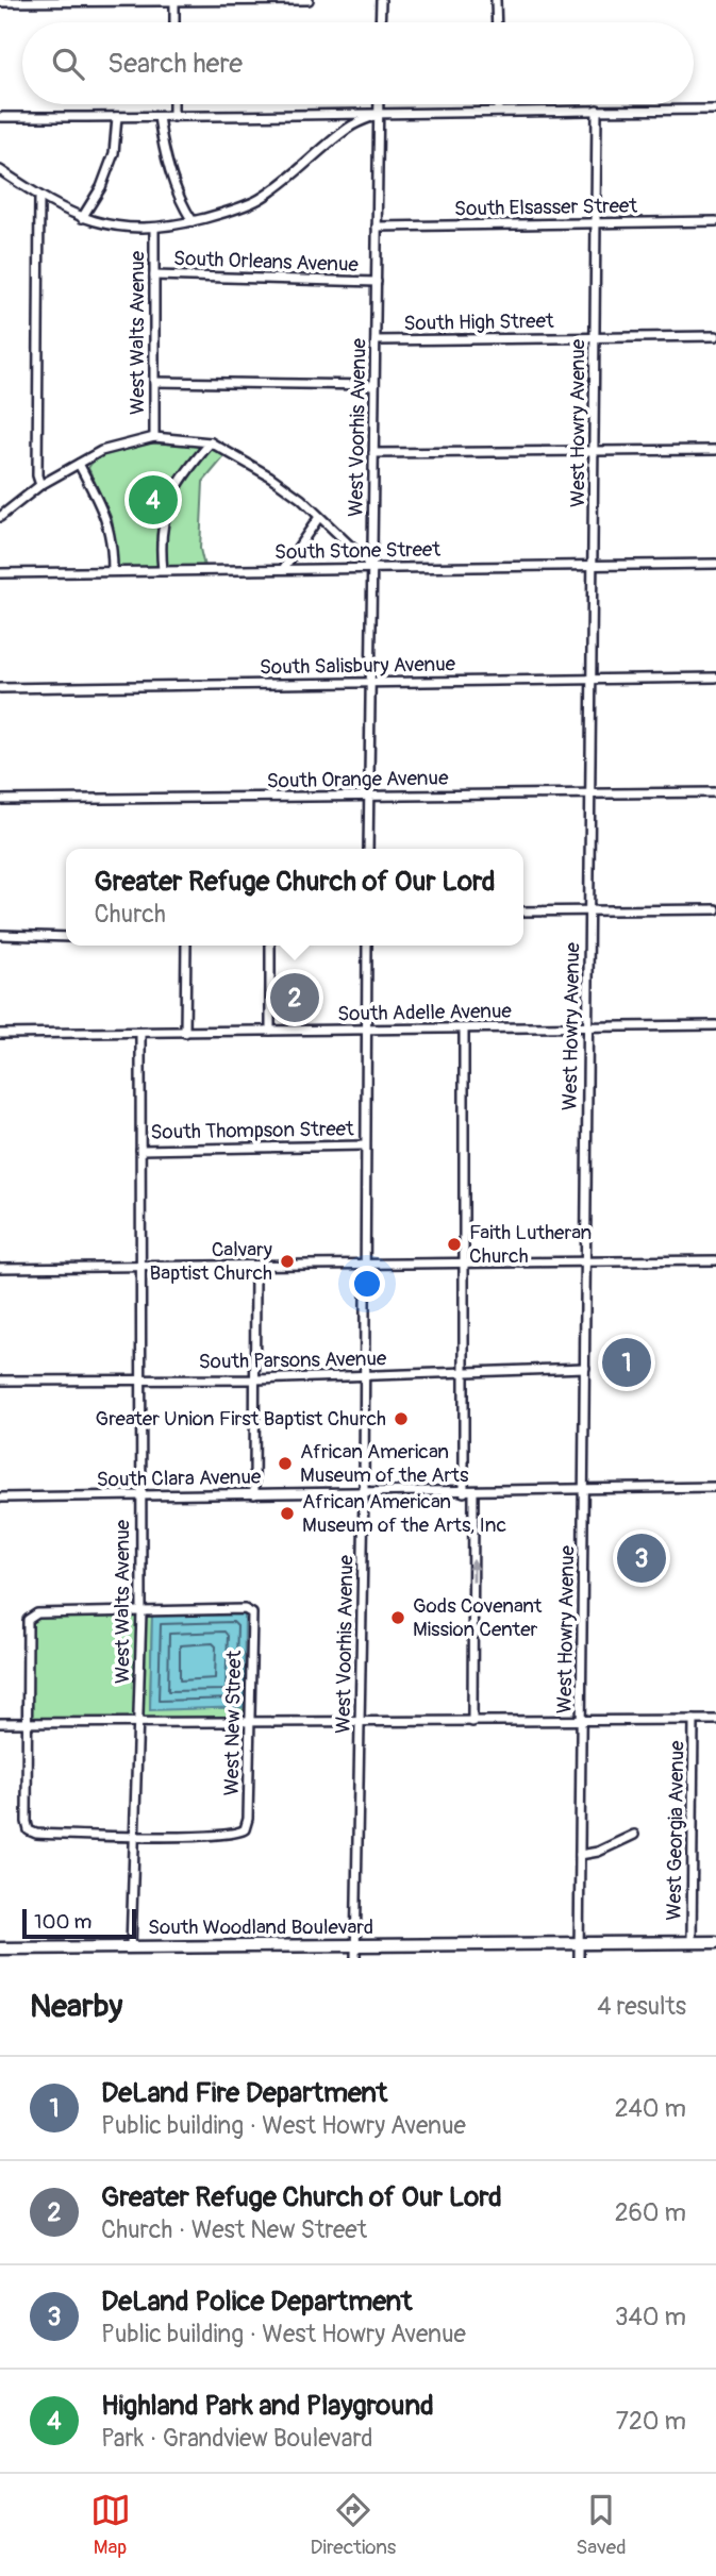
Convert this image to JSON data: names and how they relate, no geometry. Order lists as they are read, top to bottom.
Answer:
{
  "streets": {
    "main road": ["South Woodland Boulevard"],
    "street": [
      "South Elsasser Street",
      "South Orleans Avenue",
      "South High Street",
      "West Walts Avenue",
      "West Howry Avenue",
      "West Voorhis Avenue",
      "South Stone Street",
      "South Salisbury Avenue",
      "South Orange Avenue",
      "South Adelle Avenue",
      "South Thompson Street",
      "South Parsons Avenue",
      "South Clara Avenue",
      "West New Street",
      "West Georgia Avenue"
    ]
  },
  "crossings": [
    ["South Elsasser Street", "West Howry Avenue"],
    ["South Elsasser Street", "West Voorhis Avenue"],
    ["South Orleans Avenue", "West Walts Avenue"],
    ["South Orleans Avenue", "West Voorhis Avenue"],
    ["South High Street", "West Howry Avenue"],
    ["South High Street", "West Voorhis Avenue"],
    ["West Walts Avenue", "South Adelle Avenue"],
    ["West Walts Avenue", "South Thompson Street"],
    ["West Walts Avenue", "South Parsons Avenue"],
    ["West Walts Avenue", "South Clara Avenue"],
    ["West Walts Avenue", "West New Street"],
    ["West Walts Avenue", "South Woodland Boulevard"],
    ["West Howry Avenue", "South Stone Street"],
    ["West Howry Avenue", "South Salisbury Avenue"],
    ["West Howry Avenue", "South Orange Avenue"],
    ["West Howry Avenue", "South Adelle Avenue"],
    ["West Howry Avenue", "South Parsons Avenue"],
    ["West Howry Avenue", "South Clara Avenue"],
    ["West Howry Avenue", "South Woodland Boulevard"],
    ["West Voorhis Avenue", "South Stone Street"],
    ["West Voorhis Avenue", "South Salisbury Avenue"],
    ["West Voorhis Avenue", "South Orange Avenue"],
    ["West Voorhis Avenue", "South Adelle Avenue"],
    ["West Voorhis Avenue", "South Thompson Street"],
    ["West Voorhis Avenue", "South Parsons Avenue"],
    ["West Voorhis Avenue", "South Clara Avenue"],
    ["West Voorhis Avenue", "South Woodland Boulevard"]
  ],
  "places": [
    "Faith Lutheran Church",
    "Calvary Baptist Church",
    "Greater Union First Baptist Church",
    "African American Museum of the Arts",
    "African American Museum of the Arts, Inc",
    "Gods Covenant Mission Center"
  ],
  "scale_bar": "100 m",
  "page": {
    "search": "Search here",
    "pins": [
      "4",
      "2",
      "1",
      "3"
    ],
    "popup": ["Greater Refuge Church of Our Lord", "Church"],
    "scale": "100 m",
    "heading": ["Nearby", "4 results"],
    "list": [
      {
        "mark": "1",
        "name": "DeLand Fire Department",
        "note": "Public building · West Howry Avenue",
        "value": "240 m"
      },
      {
        "mark": "2",
        "name": "Greater Refuge Church of Our Lord",
        "note": "Church · West New Street",
        "value": "260 m"
      },
      {
        "mark": "3",
        "name": "DeLand Police Department",
        "note": "Public building · West Howry Avenue",
        "value": "340 m"
      },
      {
        "mark": "4",
        "name": "Highland Park and Playground",
        "note": "Park · Grandview Boulevard",
        "value": "720 m"
      }
    ],
    "nav": ["Map", "Directions", "Saved"]
  }
}
